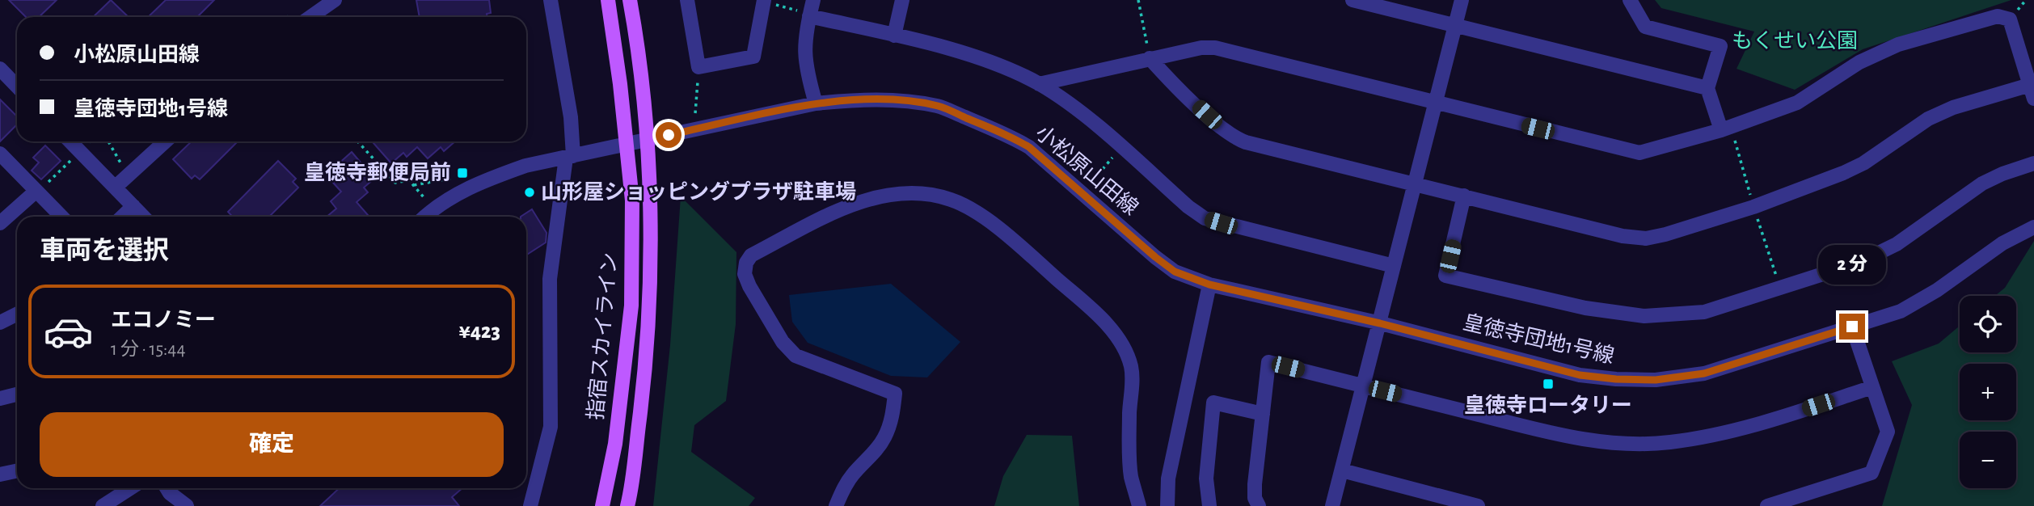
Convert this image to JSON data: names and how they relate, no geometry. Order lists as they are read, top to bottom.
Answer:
{
  "streets": {
    "main road": ["指宿スカイライン"],
    "street": ["小松原山田線", "皇徳寺団地1号線"]
  },
  "crossings": [
    ["小松原山田線", "皇徳寺団地1号線"]
  ],
  "parks": ["もくせい公園"],
  "places": {
    "transit": ["皇徳寺郵便局前", "皇徳寺ロータリー"],
    "other": ["山形屋ショッピングプラザ駐車場"]
  },
  "page": {
    "banner": ["小松原山田線", "皇徳寺団地1号線"],
    "heading": "車両を選択",
    "bubble": "2 分",
    "list": [
      {
        "name": "エコノミー",
        "note": "1 分 · 15:44",
        "value": "¥423"
      }
    ],
    "map_buttons": ["+", "−"],
    "buttons": "確定"
  }
}
